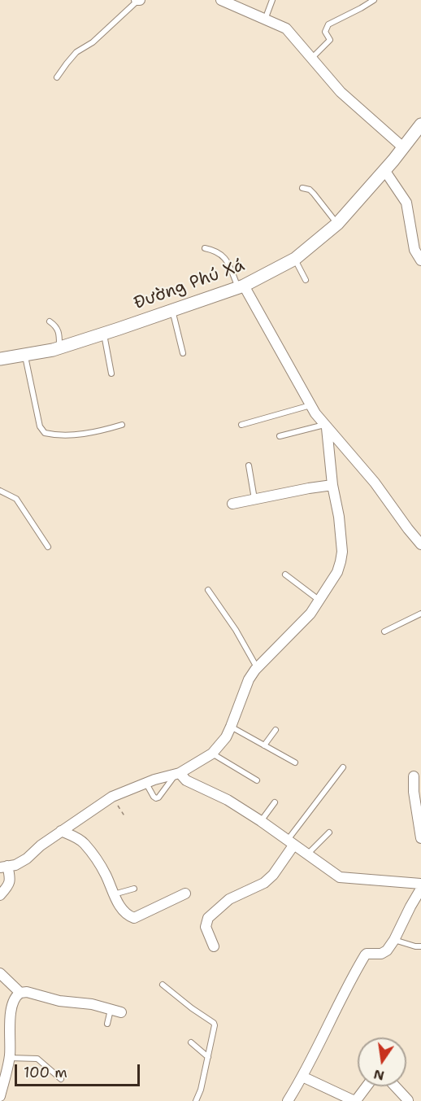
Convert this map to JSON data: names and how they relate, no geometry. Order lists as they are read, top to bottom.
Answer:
{
  "streets": {
    "street": ["Đường Phú Xá"]
  },
  "scale_bar": "100 m",
  "north": "bottom"
}
